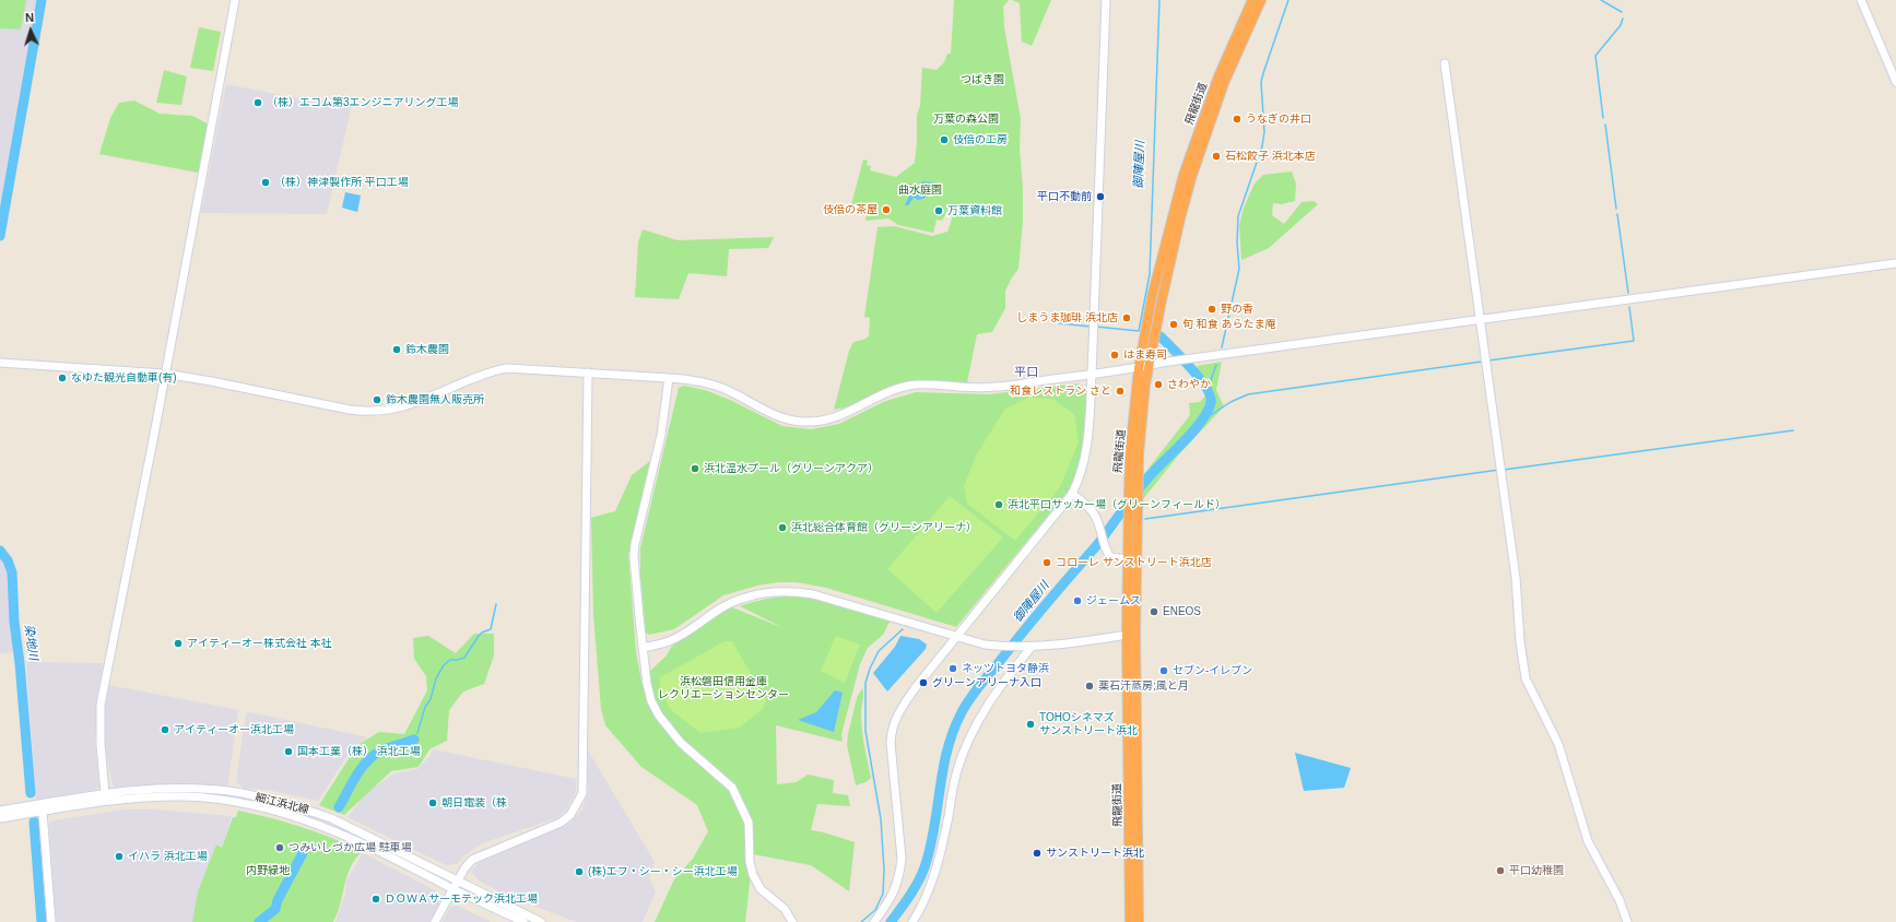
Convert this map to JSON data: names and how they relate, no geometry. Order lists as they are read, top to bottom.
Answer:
{
  "streets": {
    "highway": ["飛龍街道"],
    "street": ["細江浜北線"]
  },
  "districts": ["平口"],
  "water": ["御陣屋川", "染地川"],
  "parks": [
    "つばき園",
    "万葉の森公園",
    "曲水庭園",
    "浜松磐田信用金庫 レクリエーションセンター",
    "内野緑地"
  ],
  "places": [
    "（株）エコム第3エンジニアリング工場",
    "うなぎの井口",
    "伎倍の工房",
    "石松餃子 浜北本店",
    "（株）神津製作所 平口工場",
    "平口不動前",
    "伎倍の茶屋",
    "万葉資料館",
    "野の香",
    "しまうま珈琲 浜北店",
    "旬 和食 あらたま庵",
    "鈴木農園",
    "はま寿司",
    "なゆた観光自動車(有)",
    "さわやか",
    "和食レストラン さと",
    "鈴木農園無人販売所",
    "浜北温水プール（グリーンアクア）",
    "浜北平口サッカー場（グリーンフィールド）",
    "浜北総合体育館（グリーンアリーナ）",
    "コローレ サンストリート浜北店",
    "ジェームス",
    "ENEOS",
    "アイティーオー株式会社 本社",
    "ネッツトヨタ静浜",
    "セブン-イレブン",
    "グリーンアリーナ入口",
    "薬石汗蒸房;風と月",
    "TOHOシネマズ サンストリート浜北",
    "アイティーオー浜北工場",
    "国本工業（株） 浜北工場",
    "朝日電装（株",
    "つみいしづか広場 駐車場",
    "サンストリート浜北",
    "イハラ 浜北工場",
    "平口幼稚園",
    "(株)エフ・シー・シー浜北工場",
    "ＤＯＷＡサーモテック浜北工場"
  ],
  "north": "top"
}
